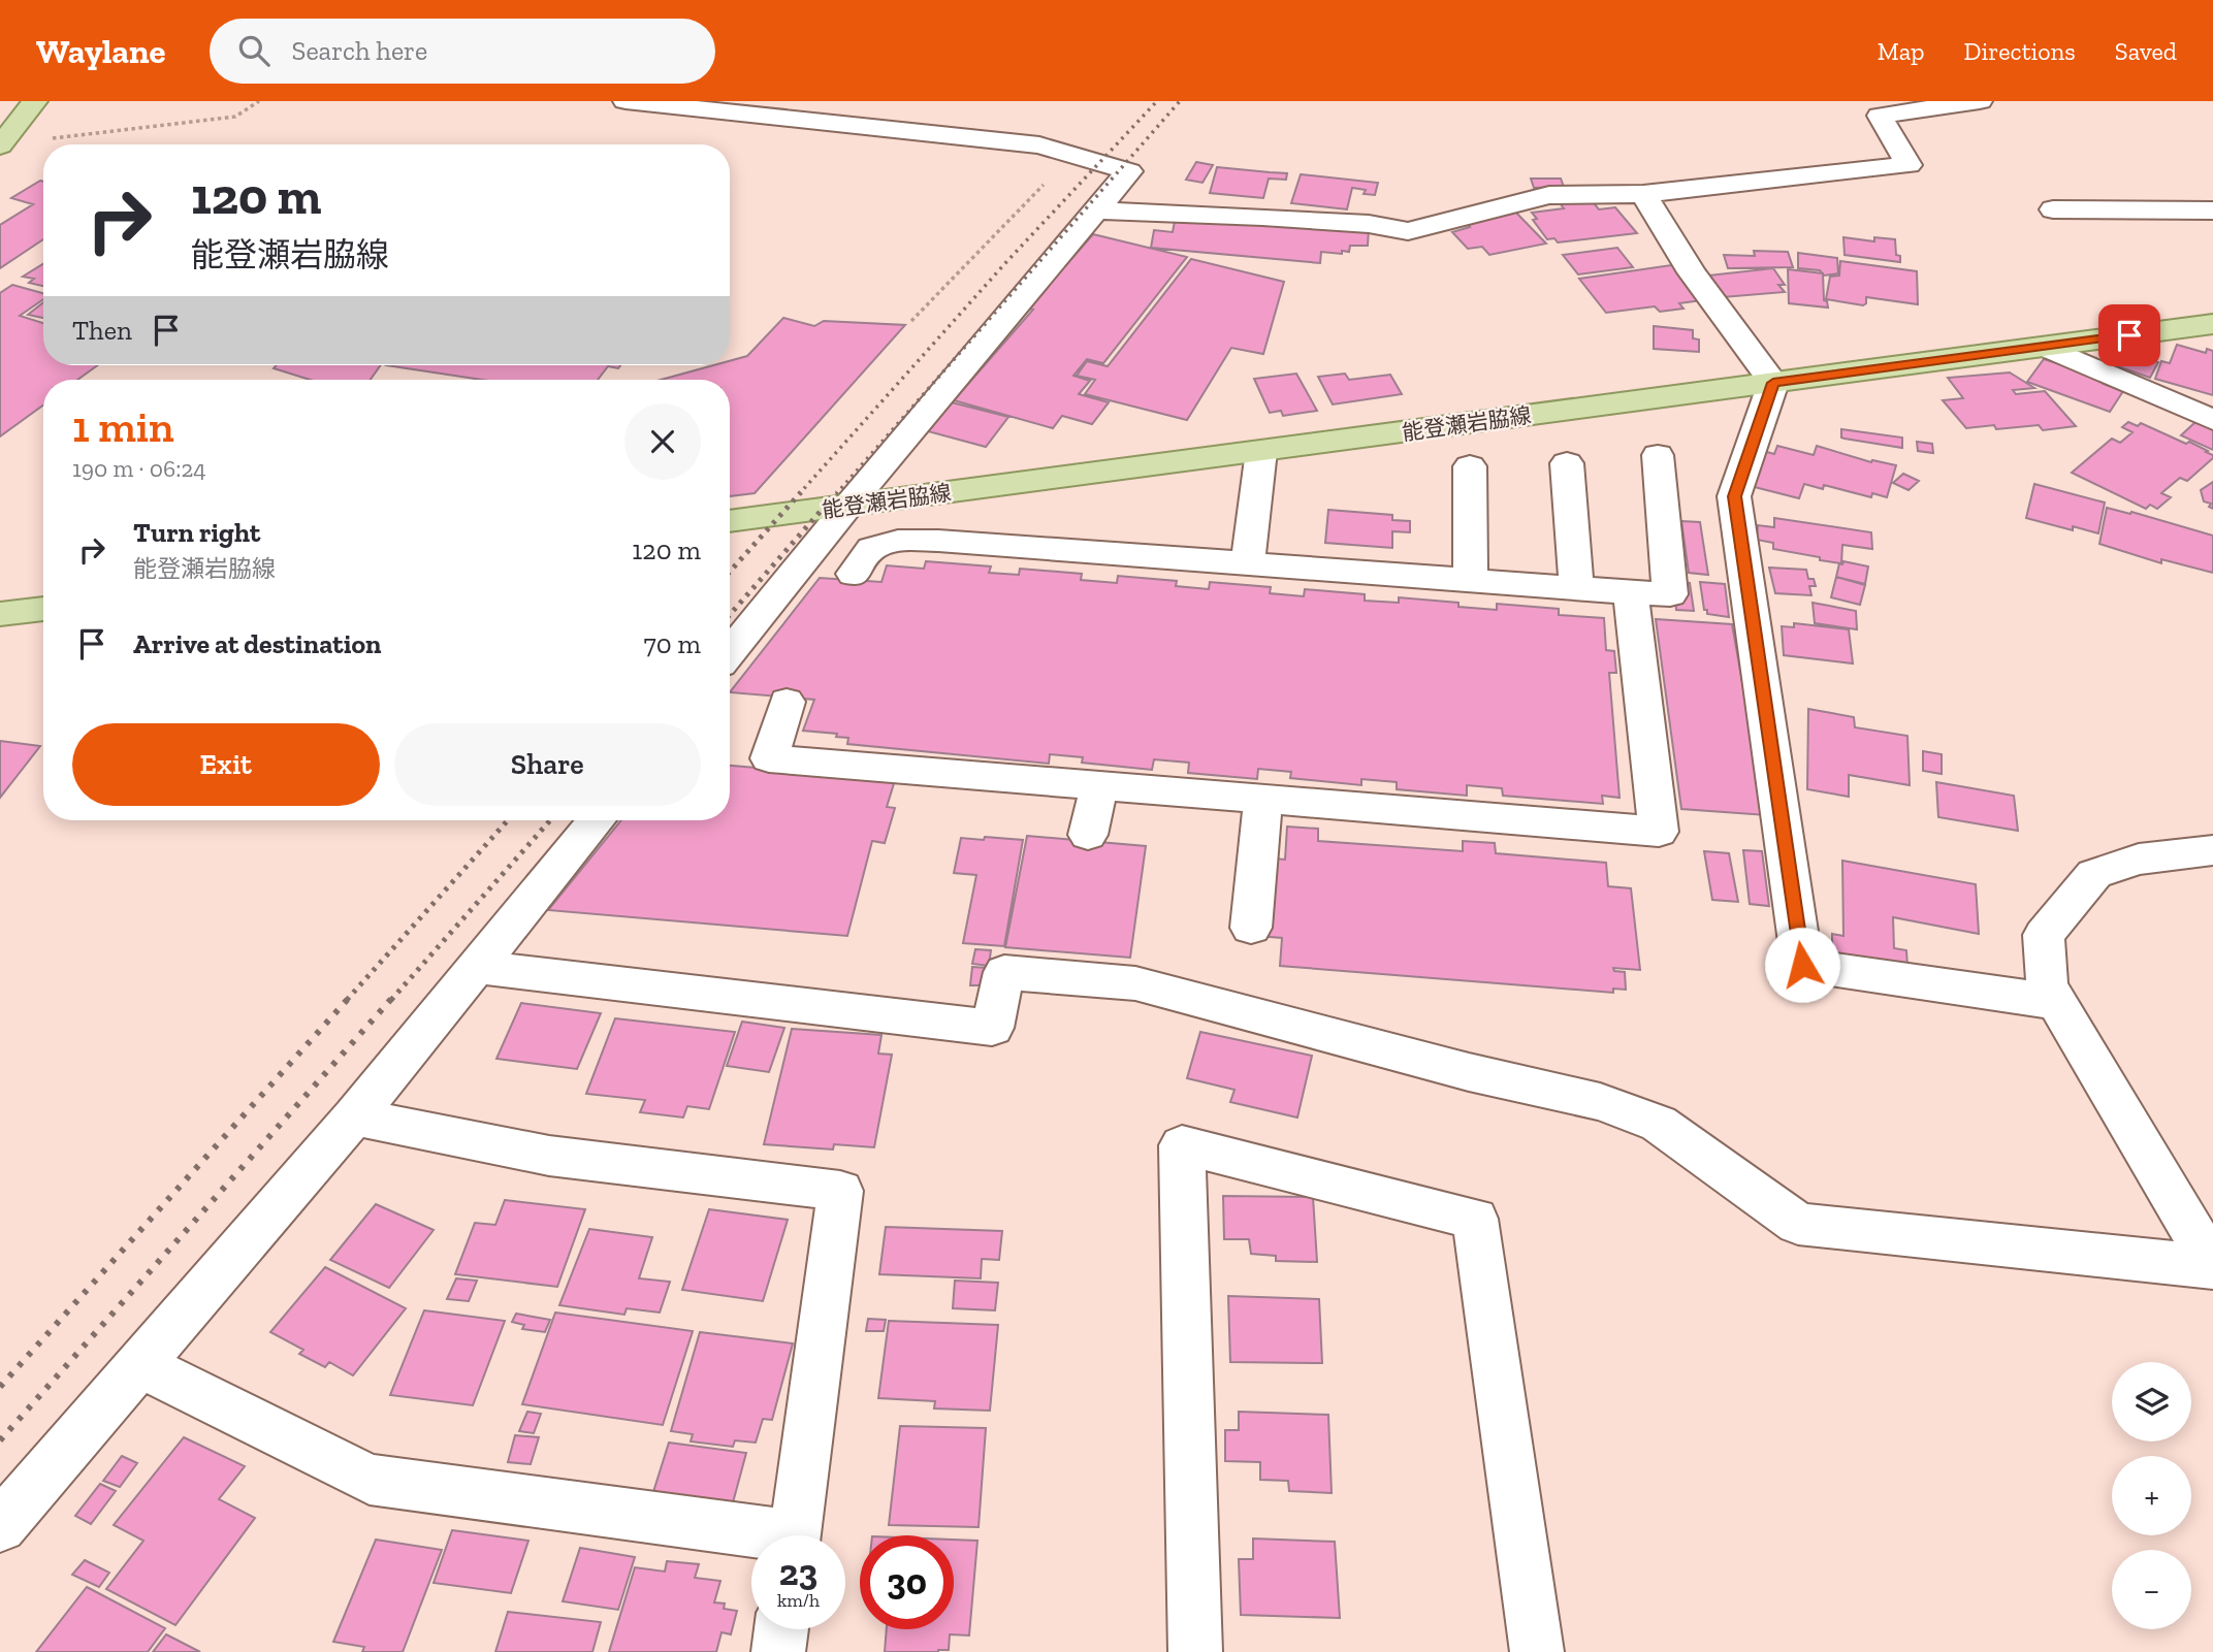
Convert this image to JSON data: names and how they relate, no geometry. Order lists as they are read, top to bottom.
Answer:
{
  "streets": {
    "main road": ["能登瀬岩脇線"]
  },
  "page": {
    "header": "Waylane",
    "search": "Search here",
    "nav": ["Map", "Directions", "Saved"],
    "turn": ["120 m", "能登瀬岩脇線"],
    "then": "Then",
    "heading": ["1 min", "190 m · 06:24"],
    "list": [
      {
        "name": "Turn right",
        "note": "能登瀬岩脇線",
        "value": "120 m"
      },
      {
        "name": "Arrive at destination",
        "value": "70 m"
      }
    ],
    "buttons": ["Exit", "Share"],
    "map_buttons": ["+", "−"],
    "speed": "23 km/h",
    "limit": "30"
  }
}
